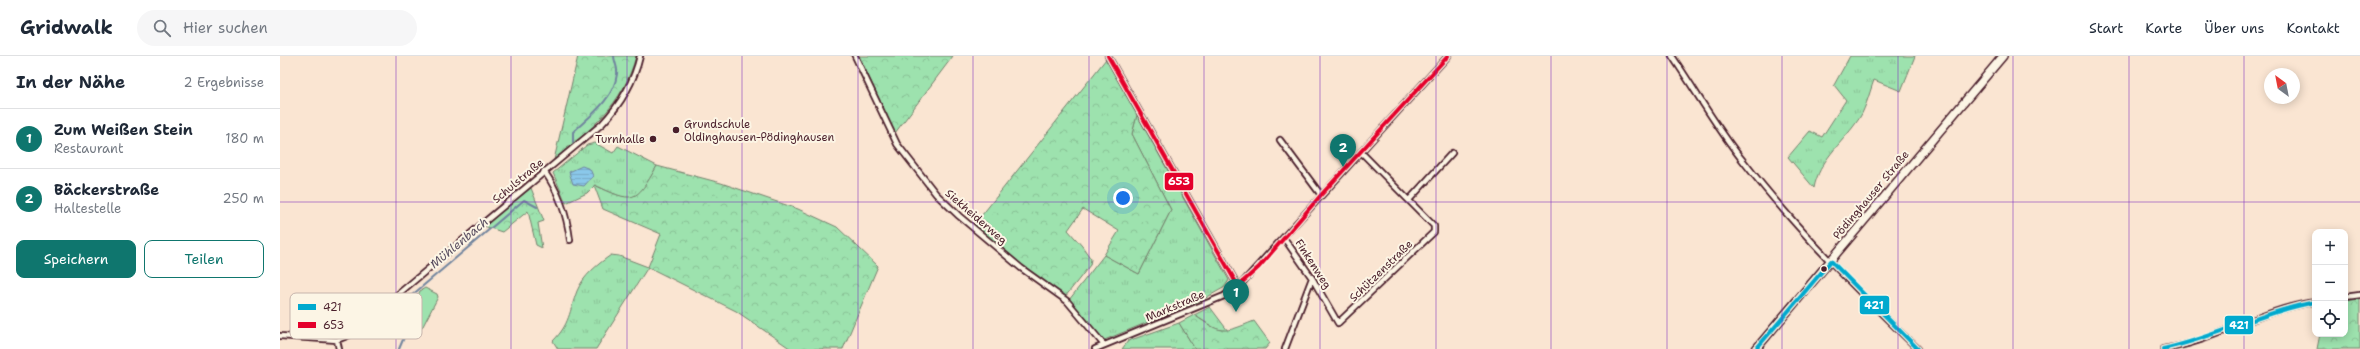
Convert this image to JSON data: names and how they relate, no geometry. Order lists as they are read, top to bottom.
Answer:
{
  "streets": {
    "street": [
      "Schulstraße",
      "Pödinghauser Straße",
      "Siekheiderweg",
      "Finkenweg",
      "Schützenstraße",
      "Markstraße"
    ]
  },
  "crossings": [
    ["Siekheiderweg", "Markstraße"],
    ["Finkenweg", "Schützenstraße"],
    ["Finkenweg", "Markstraße"]
  ],
  "water": ["Mühlenbach"],
  "places": ["Grundschule Oldinghausen-Pödinghausen", "Turnhalle"],
  "lines": ["transit line 653", "transit line 421"],
  "legend": ["421", "653"],
  "north": "top left",
  "page": {
    "header": "Gridwalk",
    "search": "Hier suchen",
    "nav": [
      "Start",
      "Karte",
      "Über uns",
      "Kontakt"
    ],
    "heading": ["In der Nähe", "2 Ergebnisse"],
    "list": [
      {
        "mark": "1",
        "name": "Zum Weißen Stein",
        "note": "Restaurant",
        "value": "180 m"
      },
      {
        "mark": "2",
        "name": "Bäckerstraße",
        "note": "Haltestelle",
        "value": "250 m"
      }
    ],
    "pins": ["2", "1"],
    "buttons": ["Speichern", "Teilen"],
    "map_buttons": ["+", "−"]
  }
}
